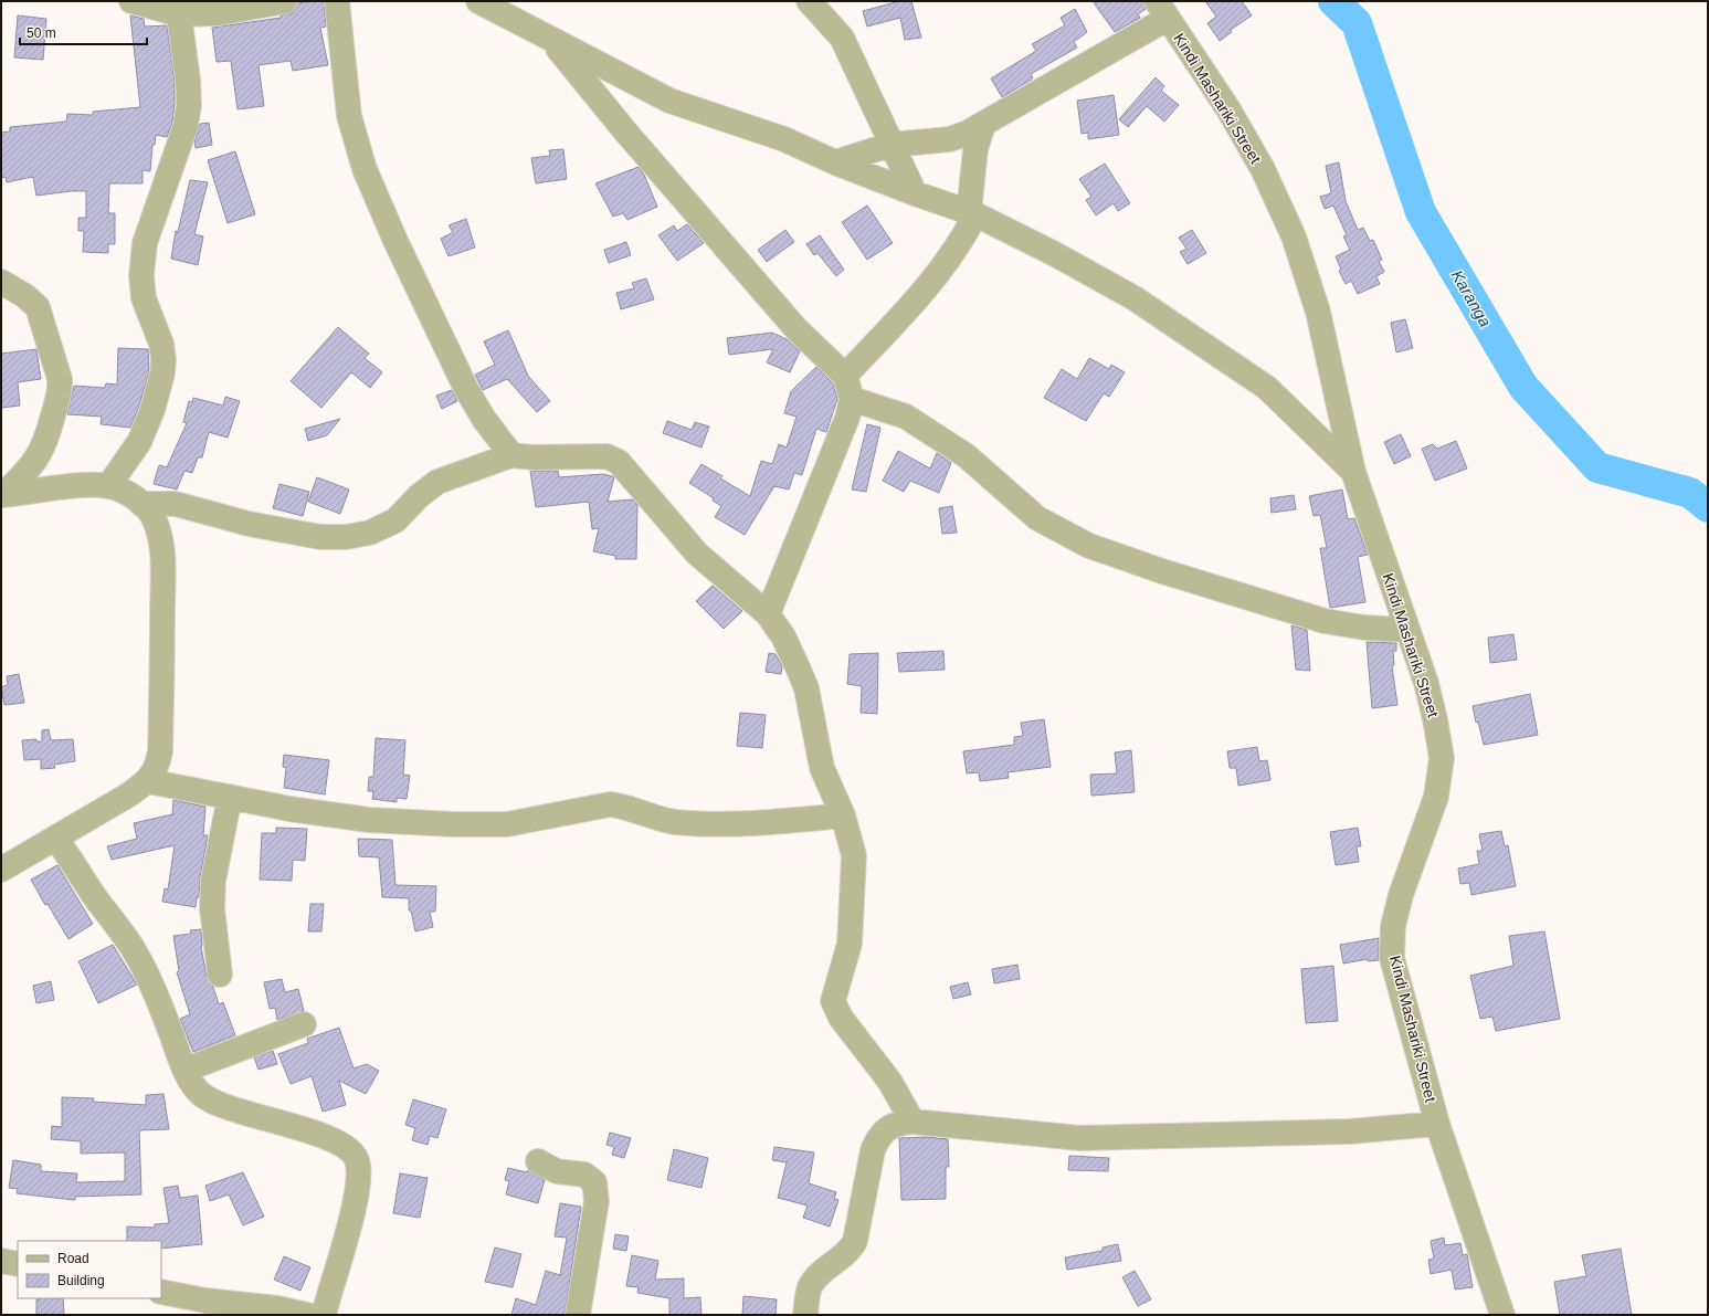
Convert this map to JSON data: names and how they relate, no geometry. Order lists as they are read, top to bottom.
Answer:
{
  "streets": {
    "street": ["Kindi Mashariki Street"]
  },
  "water": ["Karanga"],
  "legend": ["Road", "Building"],
  "scale_bar": "50 m"
}
